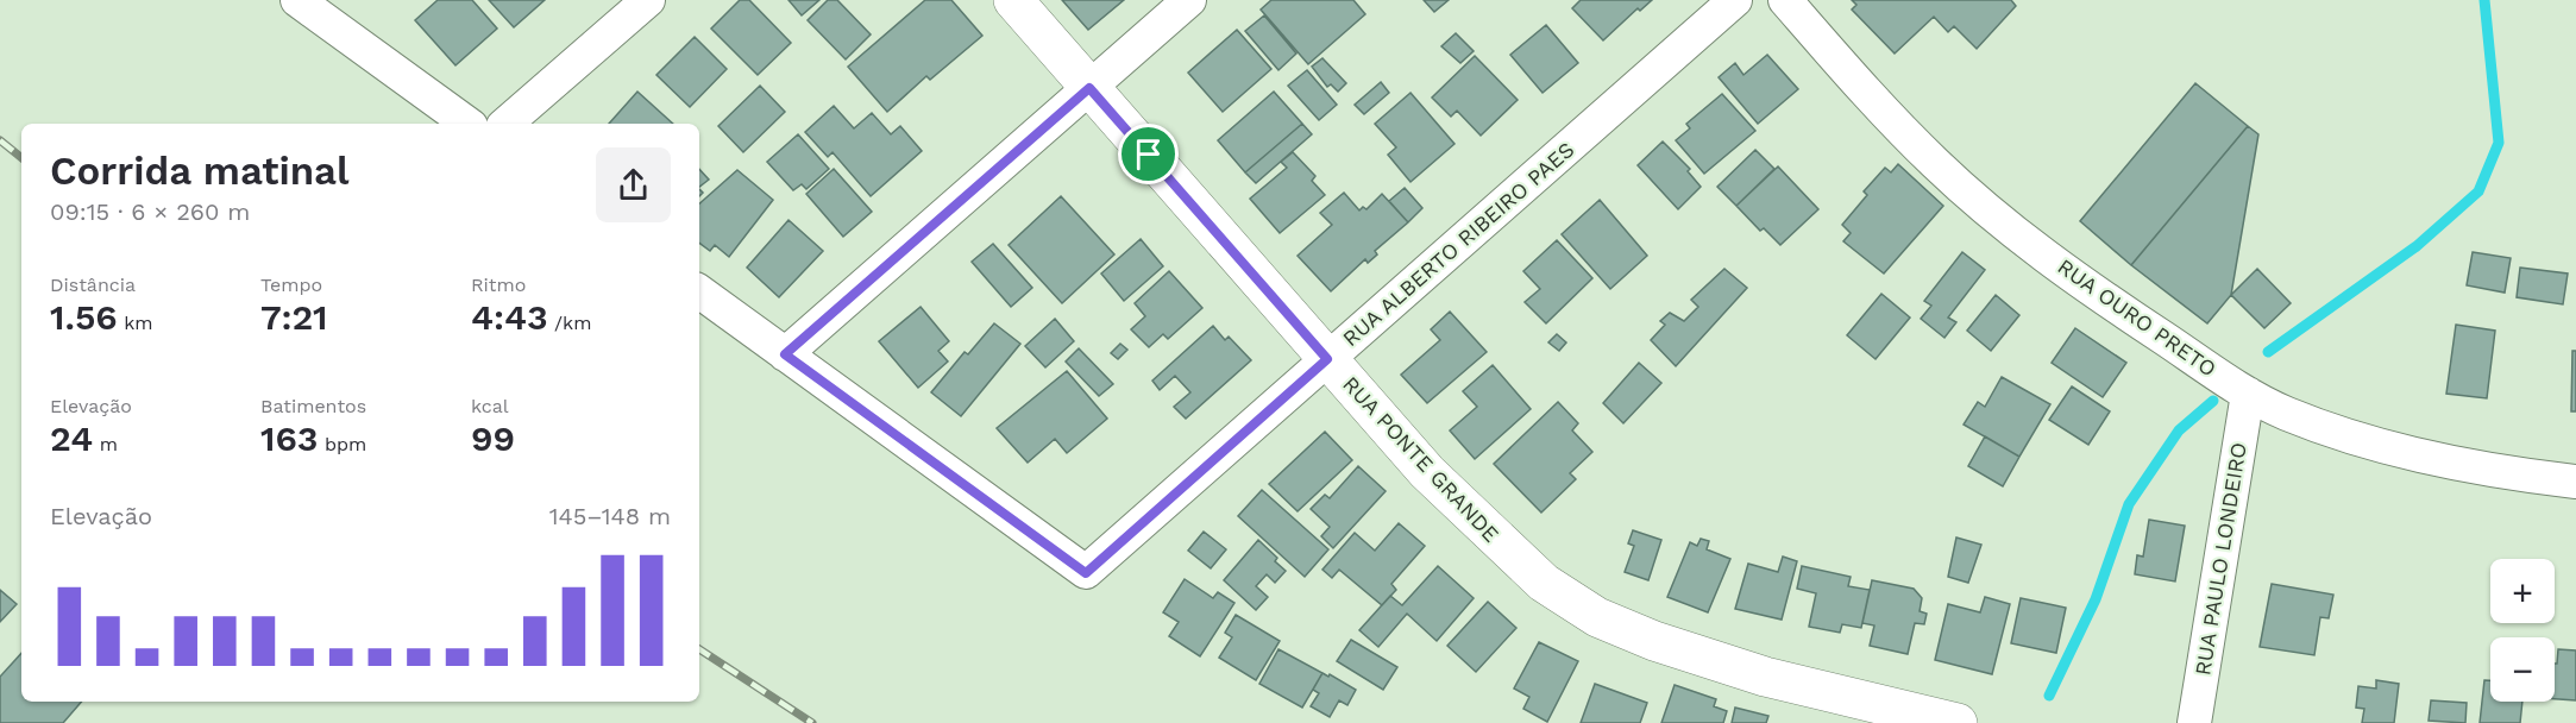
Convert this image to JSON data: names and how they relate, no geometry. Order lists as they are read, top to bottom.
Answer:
{
  "streets": {
    "street": [
      "RUA ALBERTO RIBEIRO PAES",
      "RUA OURO PRETO",
      "RUA PONTE GRANDE",
      "RUA PAULO LONDEIRO"
    ]
  },
  "crossings": [
    ["RUA ALBERTO RIBEIRO PAES", "RUA PONTE GRANDE"],
    ["RUA OURO PRETO", "RUA PAULO LONDEIRO"]
  ],
  "page": {
    "heading": ["Corrida matinal", "09:15 · 6 × 260 m"],
    "stats": [
      ["Distância", "1.56 km"],
      ["Tempo", "7:21"],
      ["Ritmo", "4:43 /km"],
      ["Elevação", "24 m"],
      ["Batimentos", "163 bpm"],
      ["kcal", "99"]
    ],
    "chart": ["Elevação", "145–148 m"],
    "map_buttons": ["+", "−"]
  }
}
